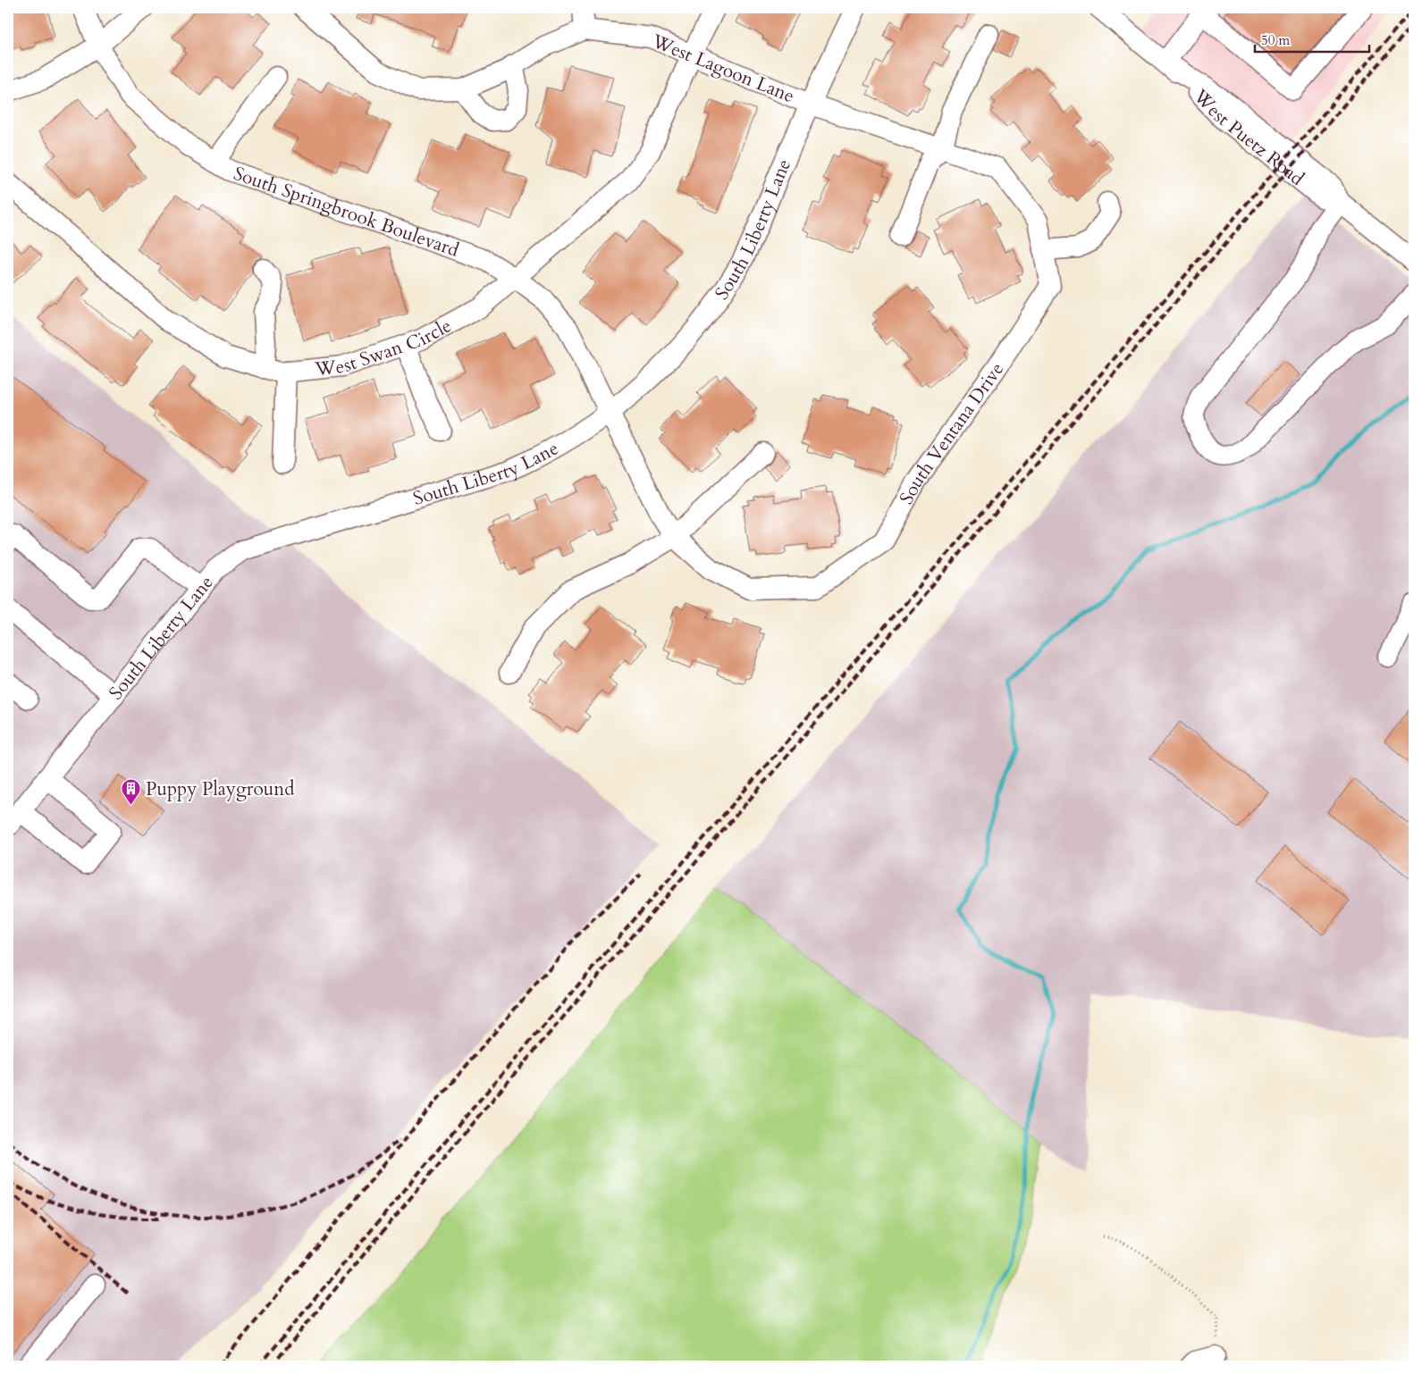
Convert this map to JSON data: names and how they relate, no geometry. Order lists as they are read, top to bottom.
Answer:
{
  "streets": {
    "street": [
      "West Lagoon Lane",
      "West Puetz Road",
      "South Springbrook Boulevard",
      "South Liberty Lane",
      "West Swan Circle",
      "South Ventana Drive"
    ]
  },
  "crossings": [
    ["West Lagoon Lane", "South Liberty Lane"],
    ["West Lagoon Lane", "West Swan Circle"],
    ["West Lagoon Lane", "South Ventana Drive"],
    ["South Springbrook Boulevard", "South Liberty Lane"],
    ["South Springbrook Boulevard", "West Swan Circle"],
    ["South Springbrook Boulevard", "South Ventana Drive"],
    ["South Liberty Lane", "South Ventana Drive"]
  ],
  "places": {
    "building": ["Puppy Playground"]
  },
  "scale_bar": "50 m"
}
